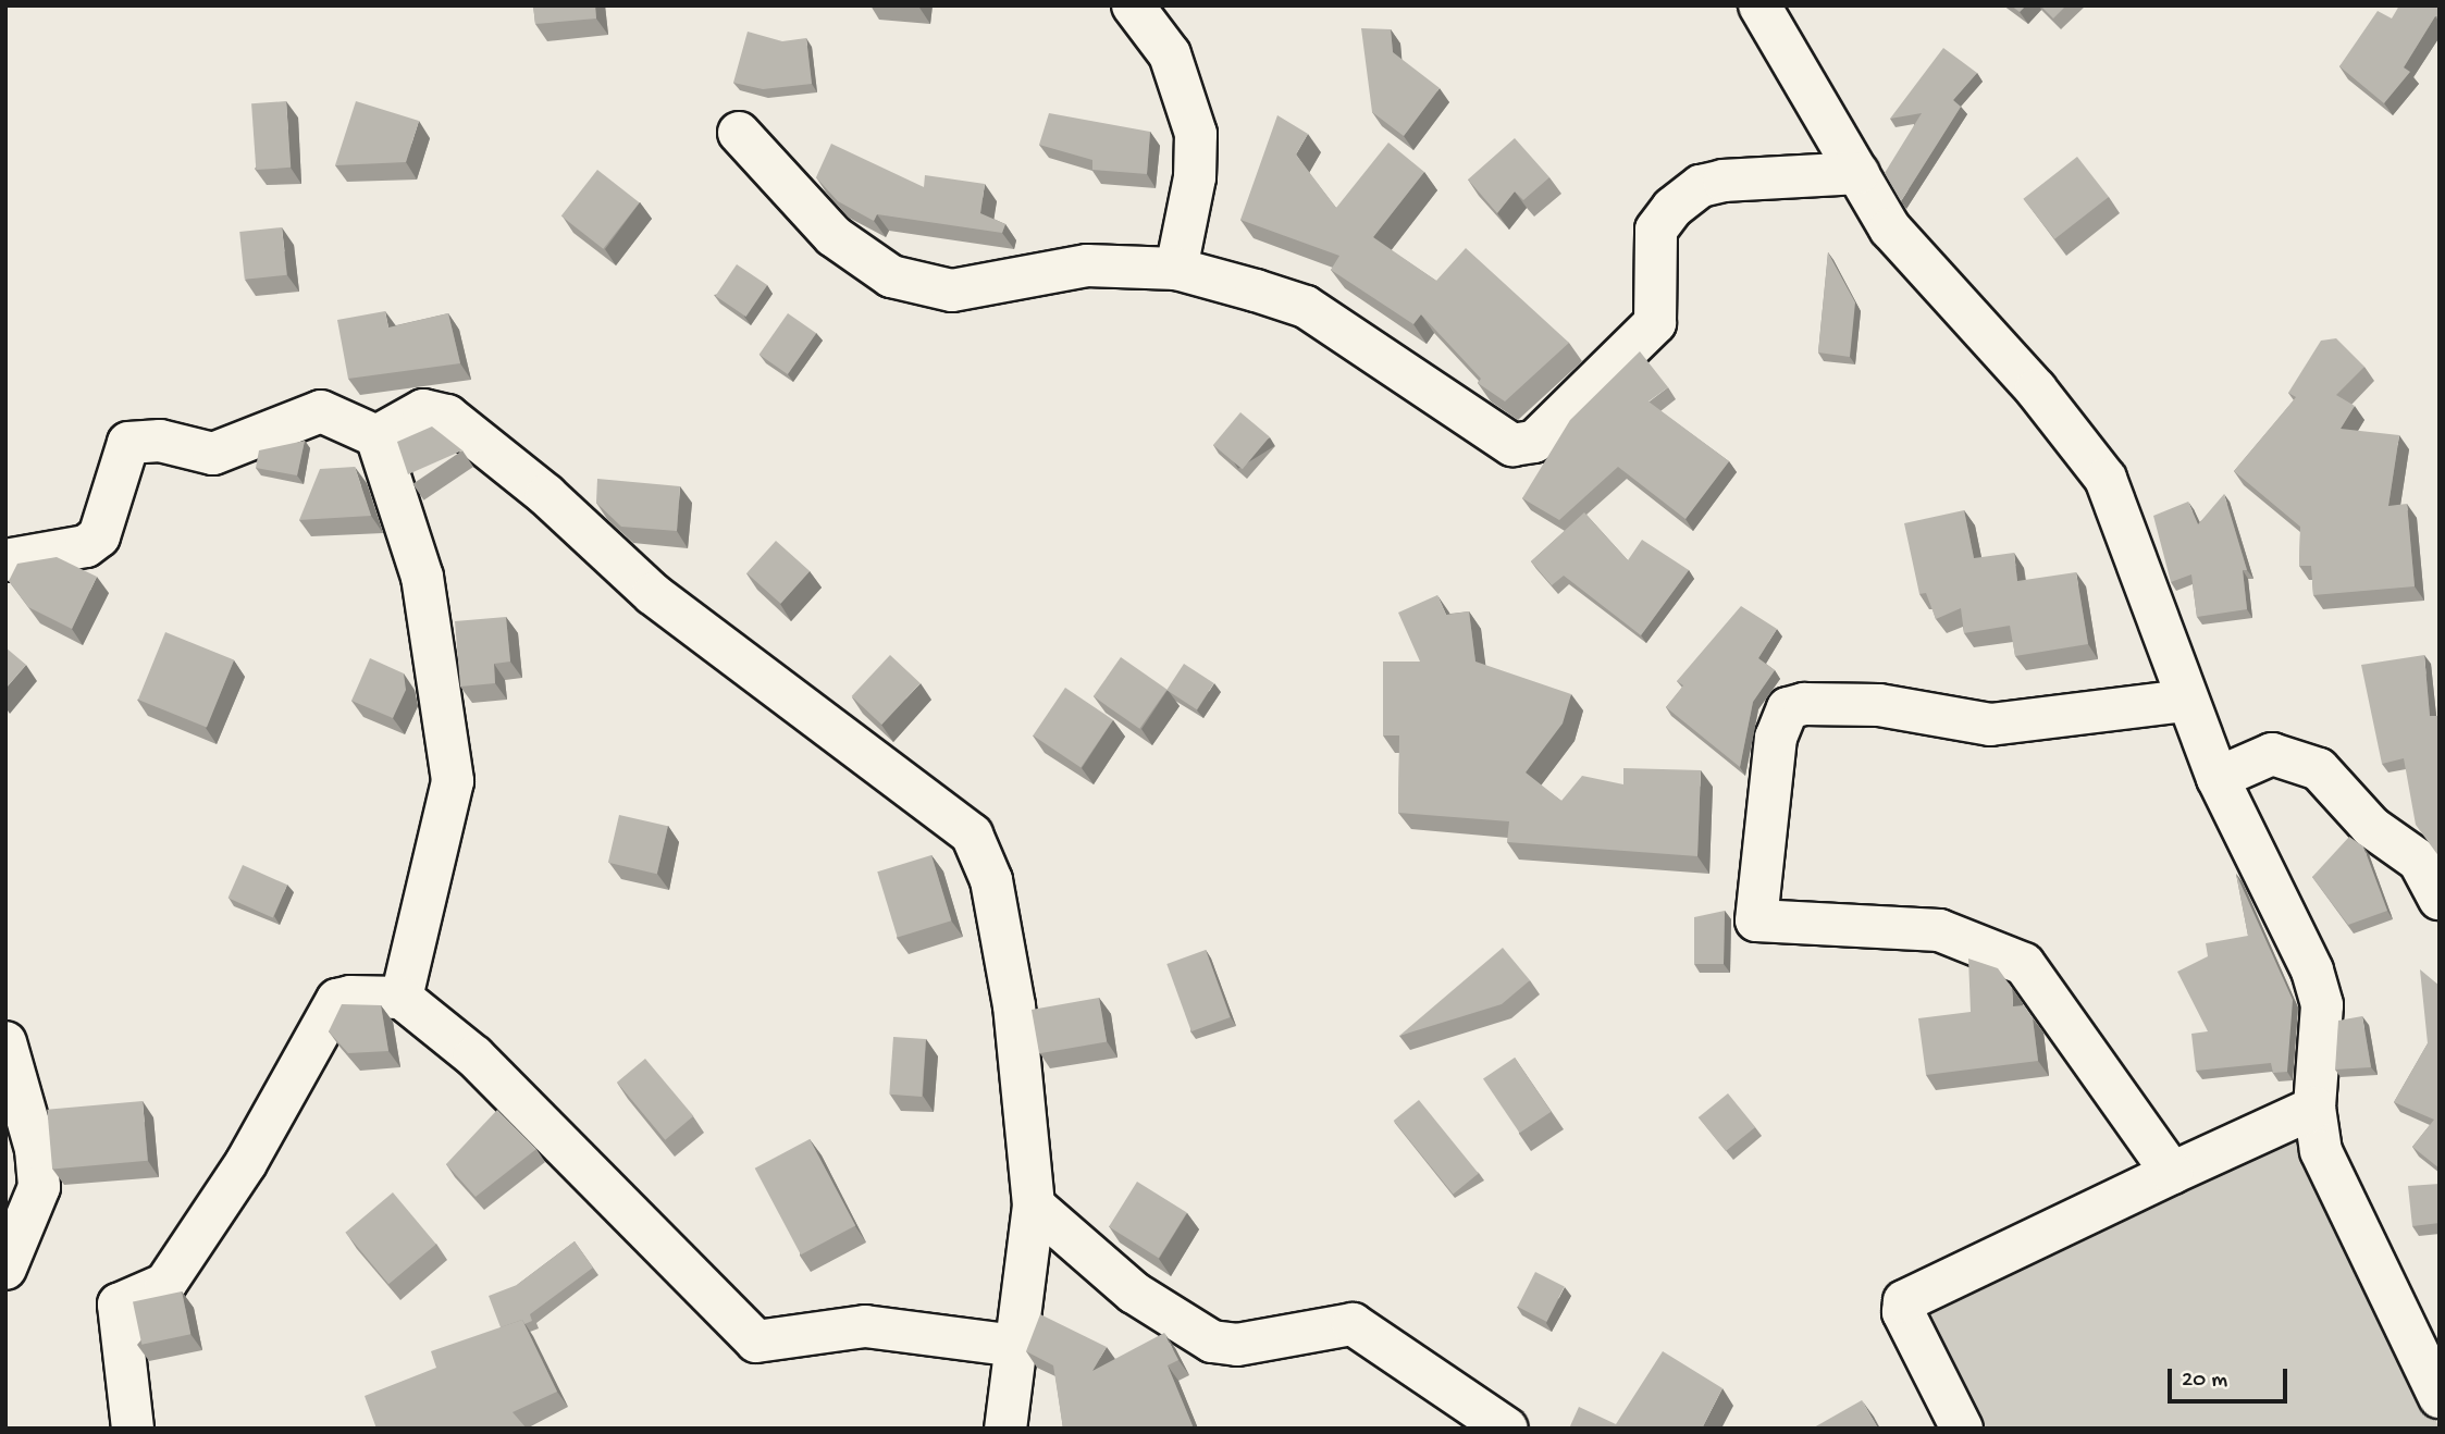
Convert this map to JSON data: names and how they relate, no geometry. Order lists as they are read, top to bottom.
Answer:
{
  "scale_bar": "20 m"
}
